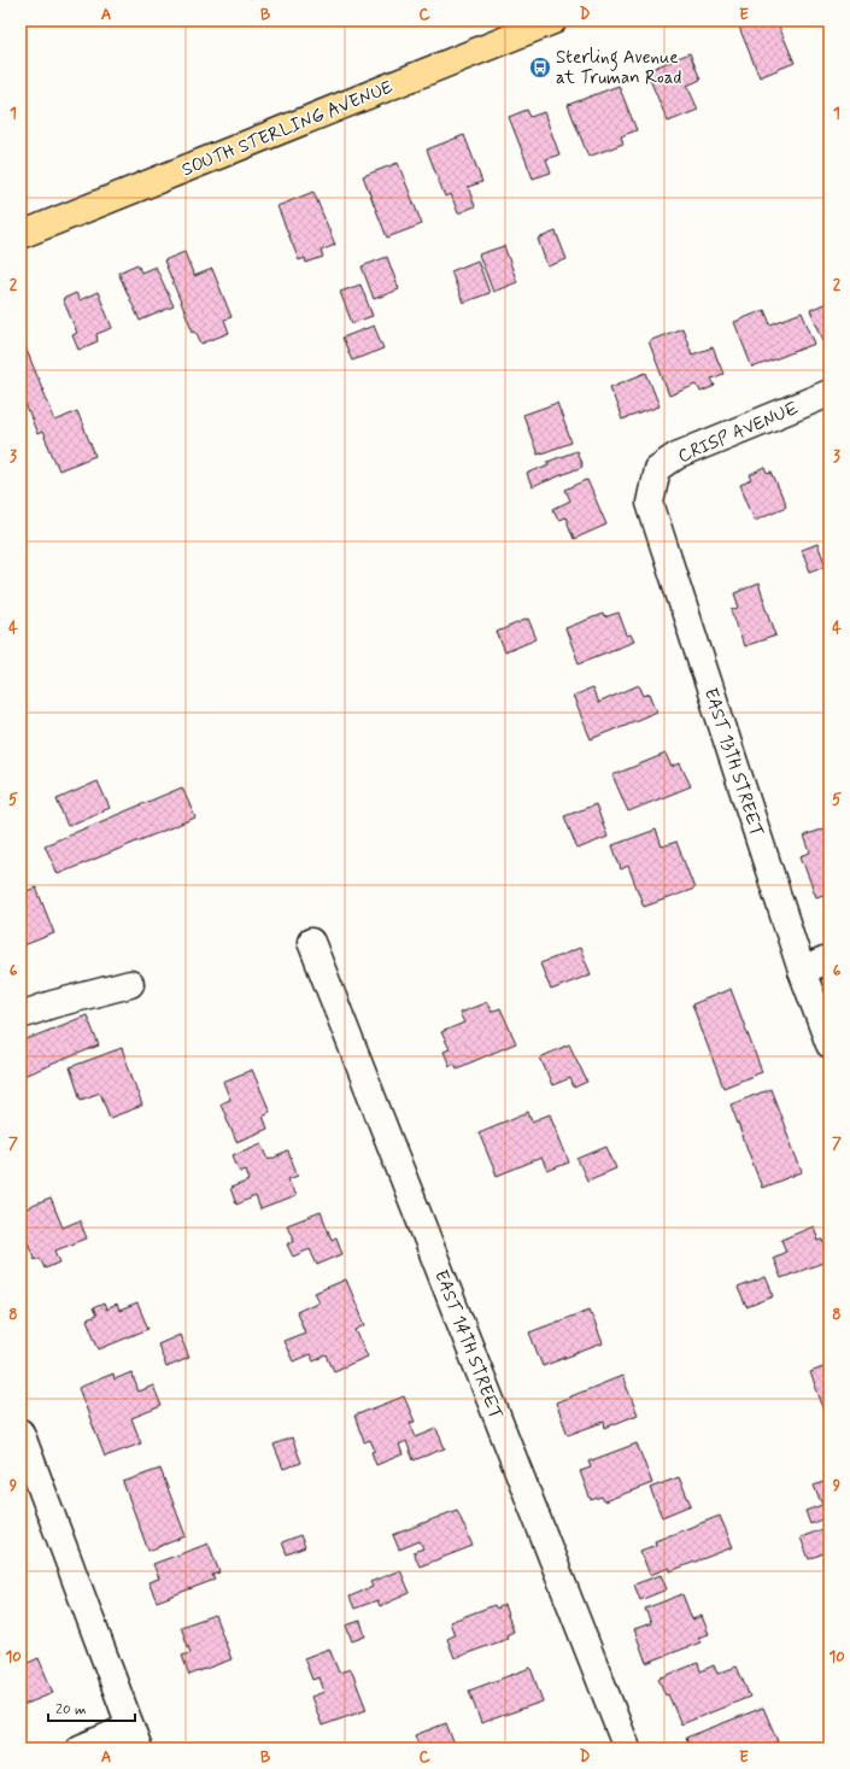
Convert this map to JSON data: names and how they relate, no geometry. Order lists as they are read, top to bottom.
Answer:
{
  "streets": {
    "main road": ["SOUTH STERLING AVENUE"],
    "street": ["CRISP AVENUE", "EAST 13TH STREET", "EAST 14TH STREET"]
  },
  "crossings": [
    ["CRISP AVENUE", "EAST 13TH STREET"]
  ],
  "places": {
    "bus stop": ["Sterling Avenue at Truman Road"]
  },
  "scale_bar": "20 m",
  "grid": {
    "columns": [
      "A",
      "B",
      "C",
      "D",
      "E"
    ],
    "rows": [
      "1",
      "2",
      "3",
      "4",
      "5",
      "6",
      "7",
      "8",
      "9",
      "10"
    ]
  }
}
